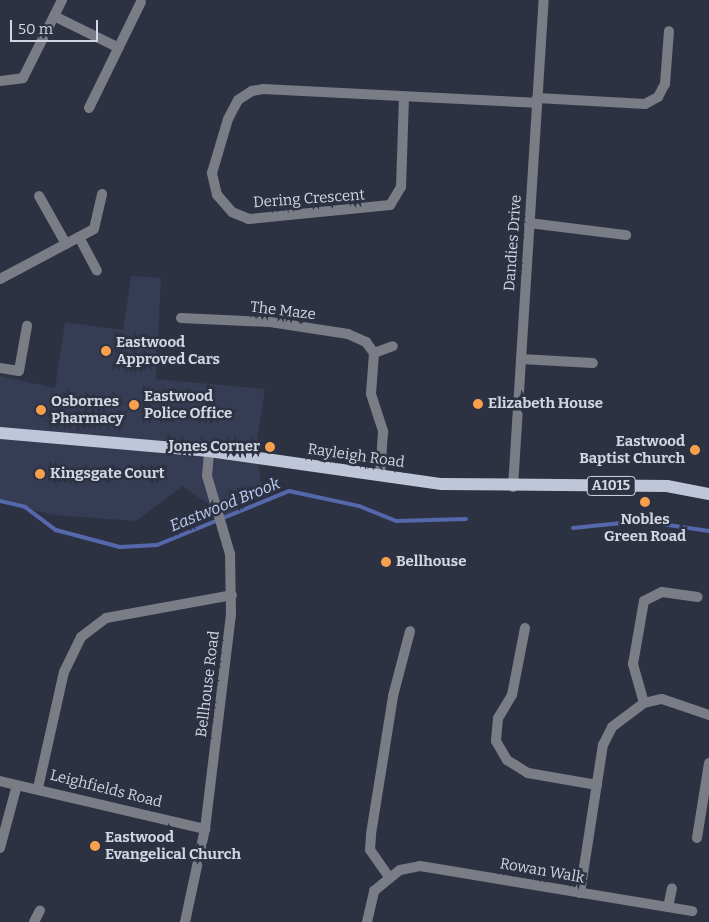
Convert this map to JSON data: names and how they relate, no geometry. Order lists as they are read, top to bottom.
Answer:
{
  "streets": {
    "main road": ["Rayleigh Road", "A1015"],
    "street": [
      "Dering Crescent",
      "Dandies Drive",
      "The Maze",
      "Bellhouse Road",
      "Leighfields Road",
      "Rowan Walk"
    ]
  },
  "crossings": [
    ["Dering Crescent", "Dandies Drive"],
    ["Dandies Drive", "Rayleigh Road"],
    ["Rayleigh Road", "Bellhouse Road"],
    ["Bellhouse Road", "Leighfields Road"]
  ],
  "water": ["Eastwood Brook"],
  "places": [
    "Eastwood Approved Cars",
    "Elizabeth House",
    "Eastwood Police Office",
    "Osbornes Pharmacy",
    "Jones Corner",
    "Eastwood Baptist Church",
    "Kingsgate Court",
    "Nobles Green Road",
    "Bellhouse",
    "Eastwood Evangelical Church"
  ],
  "scale_bar": "50 m"
}
